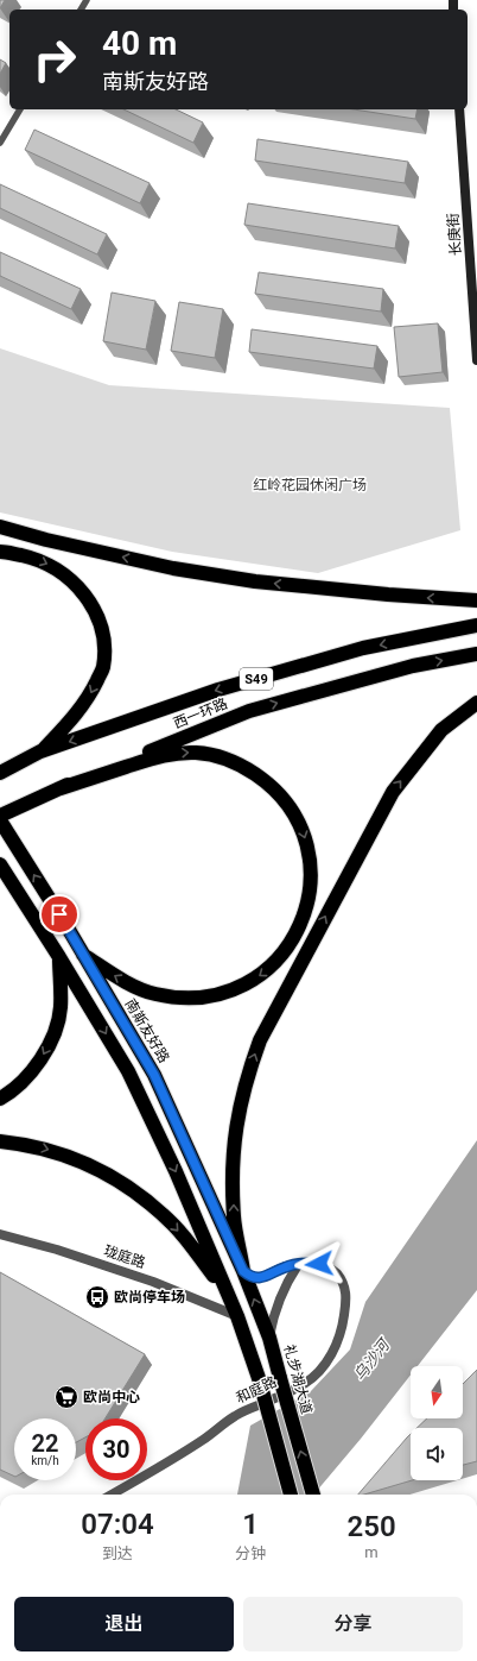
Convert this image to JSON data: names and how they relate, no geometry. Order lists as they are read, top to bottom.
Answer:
{
  "streets": {
    "highway": [
      "S49",
      "西一环路",
      "南斯友好路",
      "礼步湖大道"
    ],
    "street": ["长庚街", "珑庭路", "和庭路"]
  },
  "crossings": [
    ["南斯友好路", "礼步湖大道"],
    ["南斯友好路", "和庭路"],
    ["礼步湖大道", "和庭路"]
  ],
  "water": ["乌沙河"],
  "parks": ["红岭花园休闲广场"],
  "places": {
    "bus stop": ["欧尚停车场"],
    "supermarket": ["欧尚中心"]
  },
  "north": "bottom",
  "page": {
    "turn": ["40 m", "南斯友好路"],
    "speed": "22 km/h",
    "limit": "30",
    "eta": [
      "07:04",
      "到达",
      "1",
      "分钟",
      "250",
      "m"
    ],
    "buttons": ["退出", "分享"]
  }
}
